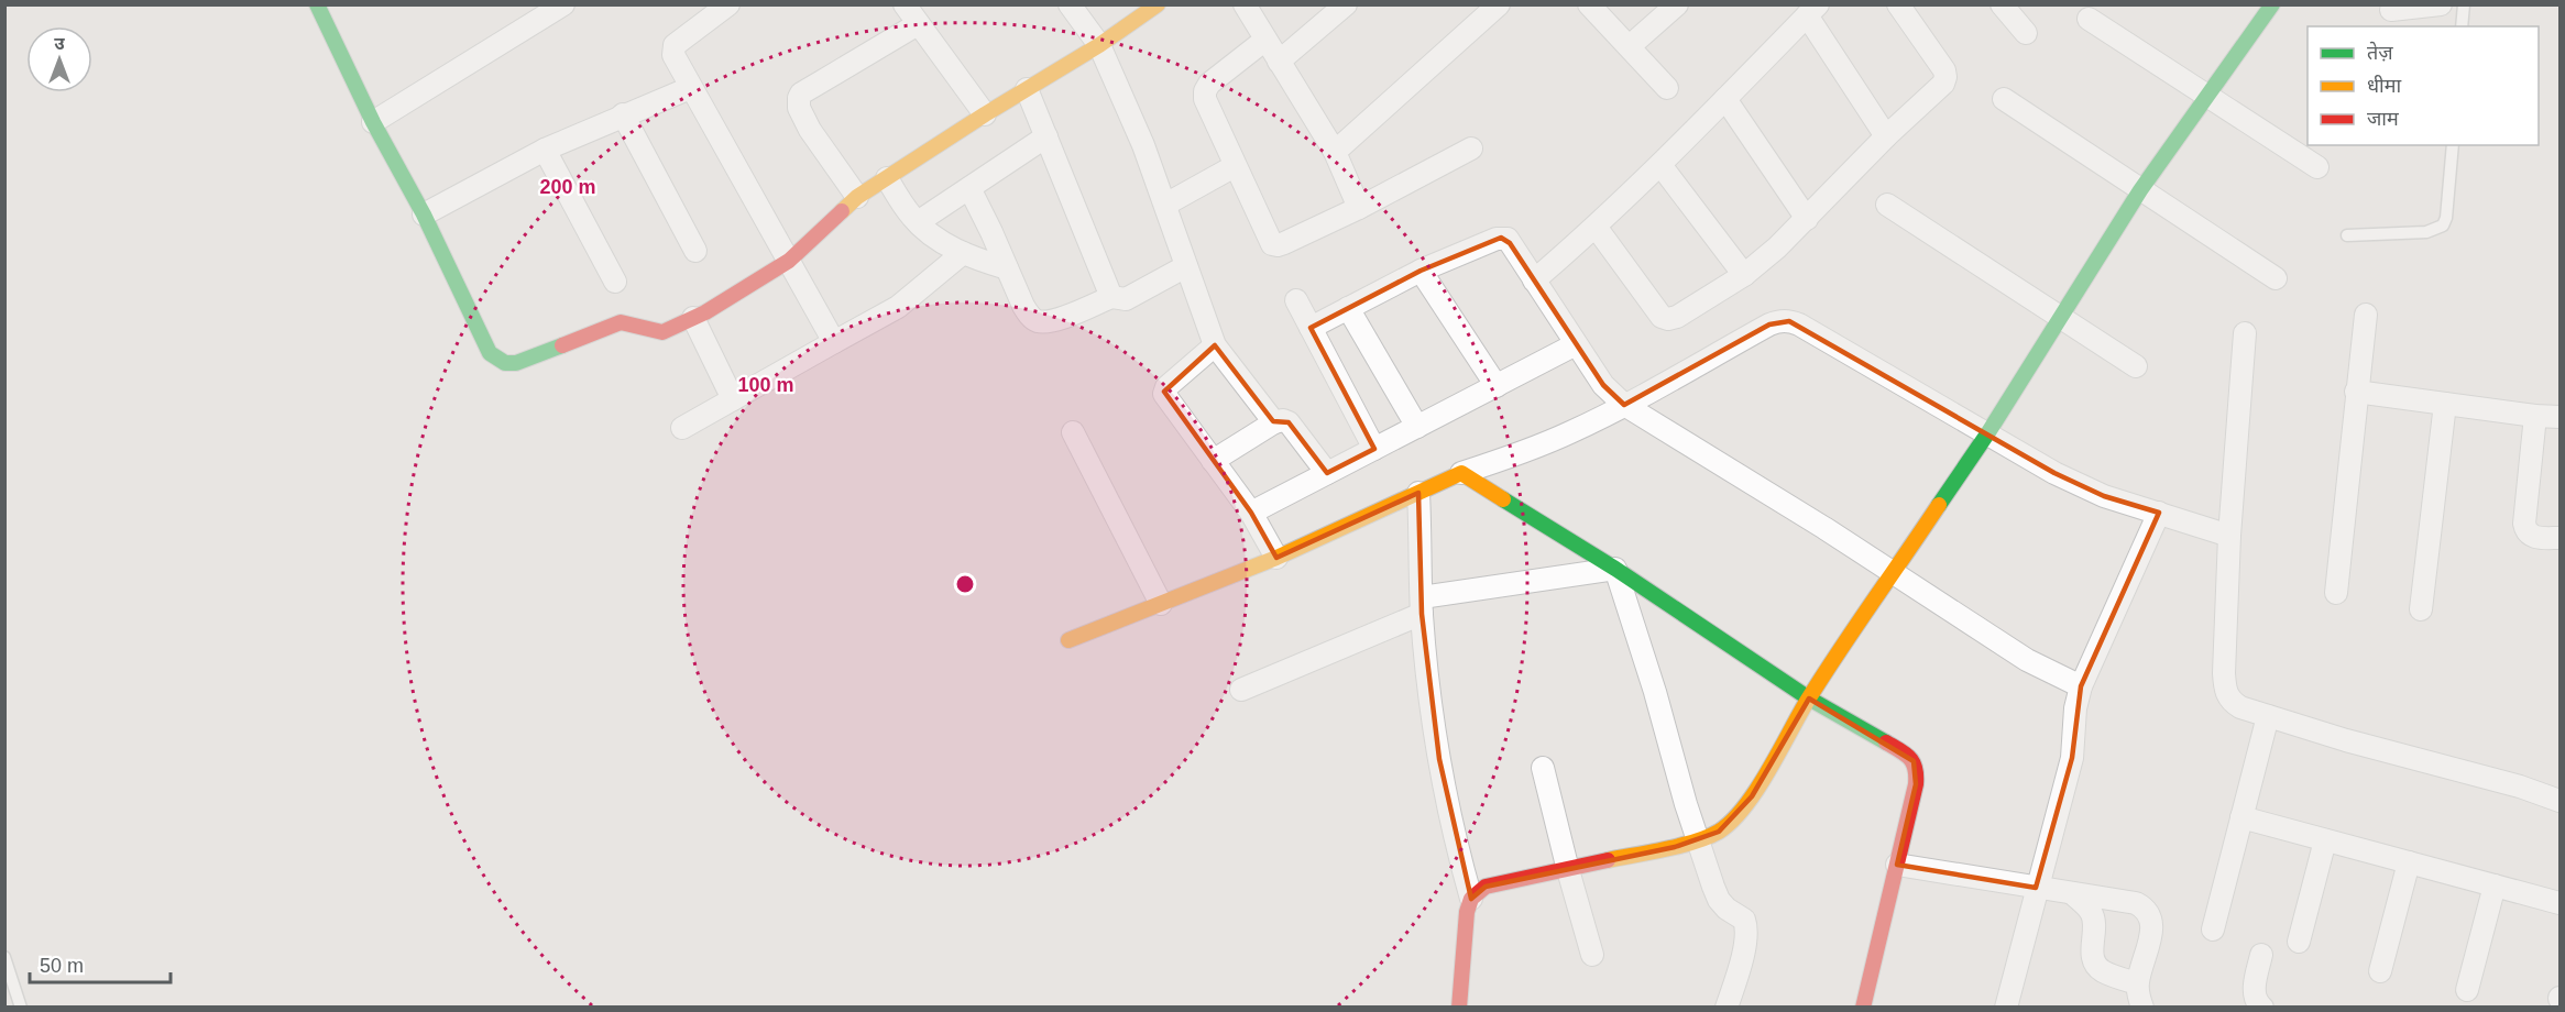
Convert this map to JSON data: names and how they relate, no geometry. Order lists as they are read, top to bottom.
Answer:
{
  "legend": ["तेज़", "धीमा", "जाम"],
  "scale_bar": "50 m",
  "north": "top",
  "rings": ["200 m", "100 m"]
}
